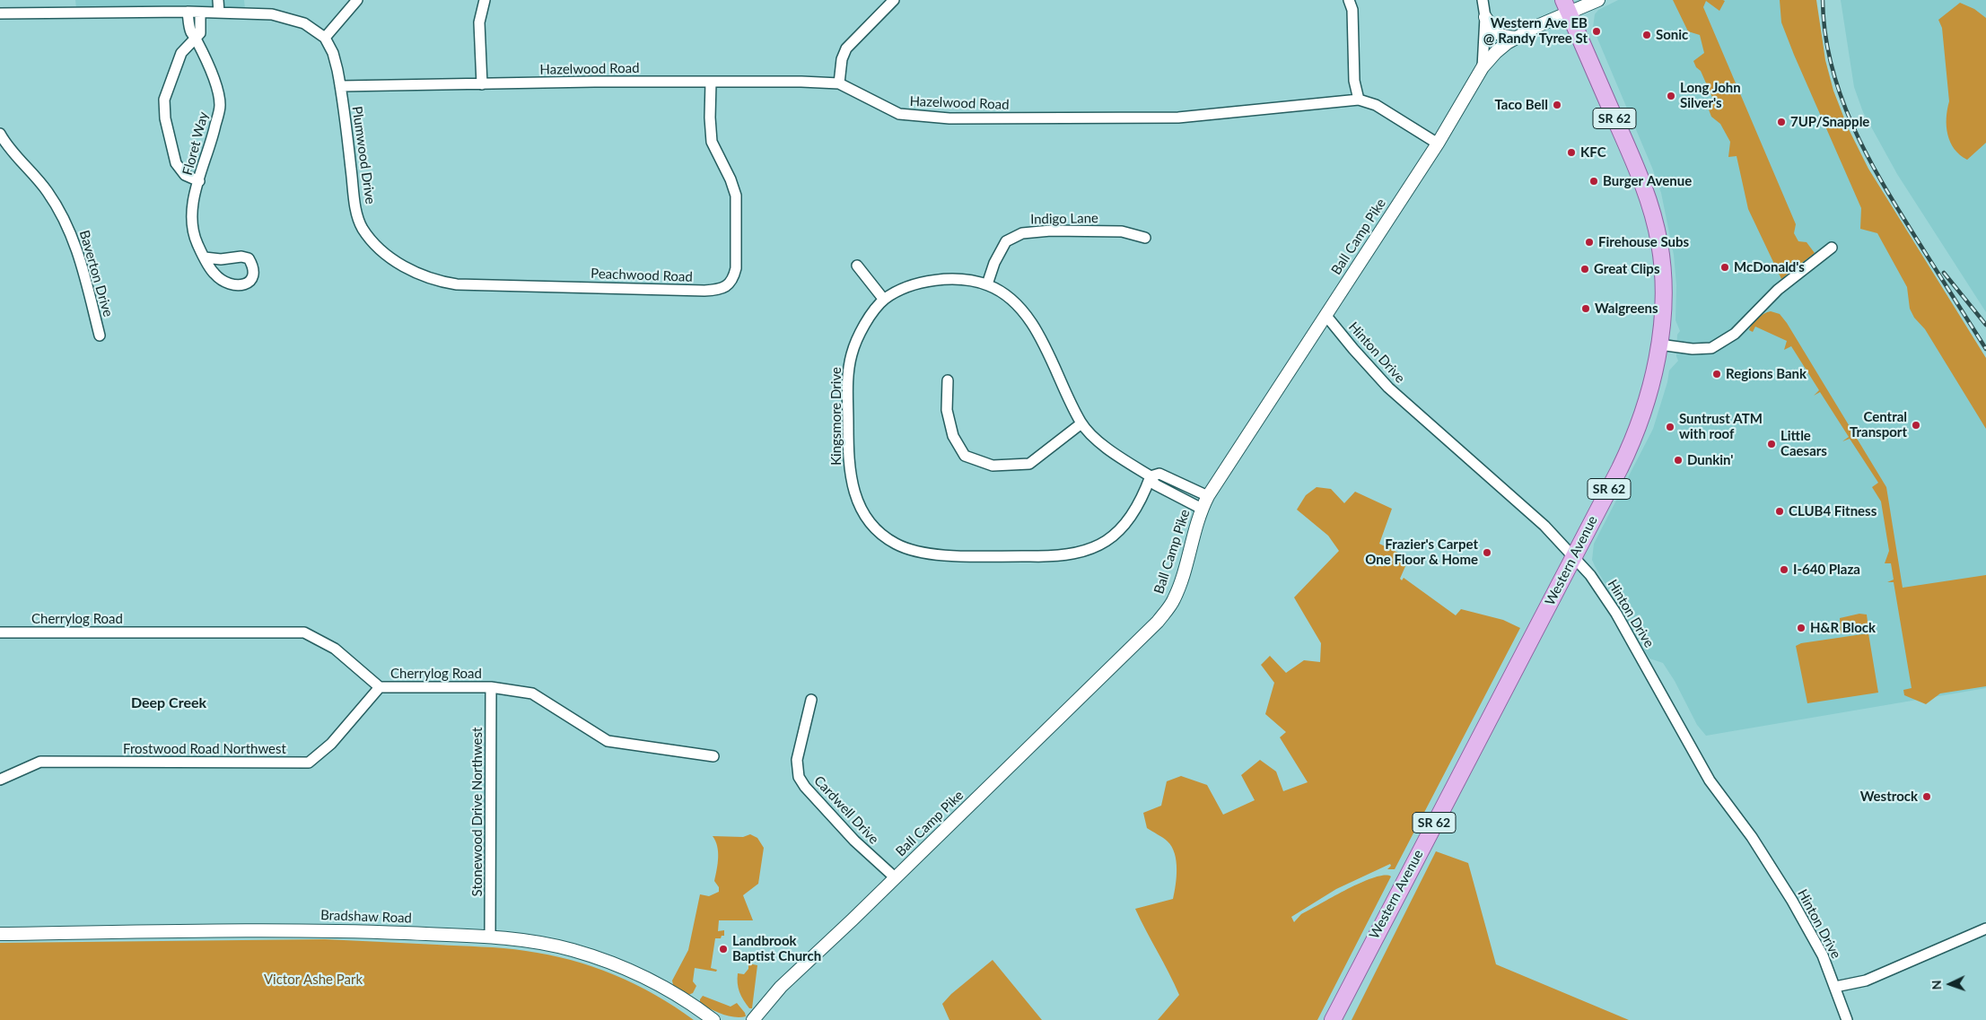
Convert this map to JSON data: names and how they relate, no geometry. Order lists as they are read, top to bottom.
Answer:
{
  "streets": {
    "main road": ["SR 62", "Western Avenue"],
    "street": [
      "Hazelwood Road",
      "Floret Way",
      "Plumwood Drive",
      "Indigo Lane",
      "Ball Camp Pike",
      "Baverton Drive",
      "Peachwood Road",
      "Hinton Drive",
      "Kingsmore Drive",
      "Cherrylog Road",
      "Frostwood Road Northwest",
      "Cardwell Drive",
      "Stonewood Drive Northwest",
      "Bradshaw Road"
    ]
  },
  "crossings": [
    ["Hazelwood Road", "Plumwood Drive"],
    ["Hazelwood Road", "Ball Camp Pike"],
    ["Hazelwood Road", "Peachwood Road"],
    ["Plumwood Drive", "Peachwood Road"],
    ["Indigo Lane", "Kingsmore Drive"],
    ["Ball Camp Pike", "Hinton Drive"],
    ["Ball Camp Pike", "Kingsmore Drive"],
    ["Ball Camp Pike", "Cardwell Drive"],
    ["Hinton Drive", "Western Avenue"],
    ["Cherrylog Road", "Frostwood Road Northwest"],
    ["Cherrylog Road", "Stonewood Drive Northwest"],
    ["Stonewood Drive Northwest", "Bradshaw Road"]
  ],
  "districts": ["Deep Creek"],
  "parks": ["Victor Ashe Park"],
  "places": [
    "Western Ave EB @ Randy Tyree St",
    "Sonic",
    "Long John Silver's",
    "Taco Bell",
    "7UP/Snapple",
    "KFC",
    "Burger Avenue",
    "Firehouse Subs",
    "McDonald's",
    "Great Clips",
    "Walgreens",
    "Regions Bank",
    "Central Transport",
    "Suntrust ATM with roof",
    "Little Caesars",
    "Dunkin'",
    "CLUB4 Fitness",
    "Frazier's Carpet One Floor & Home",
    "I-640 Plaza",
    "H&R Block",
    "Westrock",
    "Landbrook Baptist Church"
  ],
  "north": "left"
}
